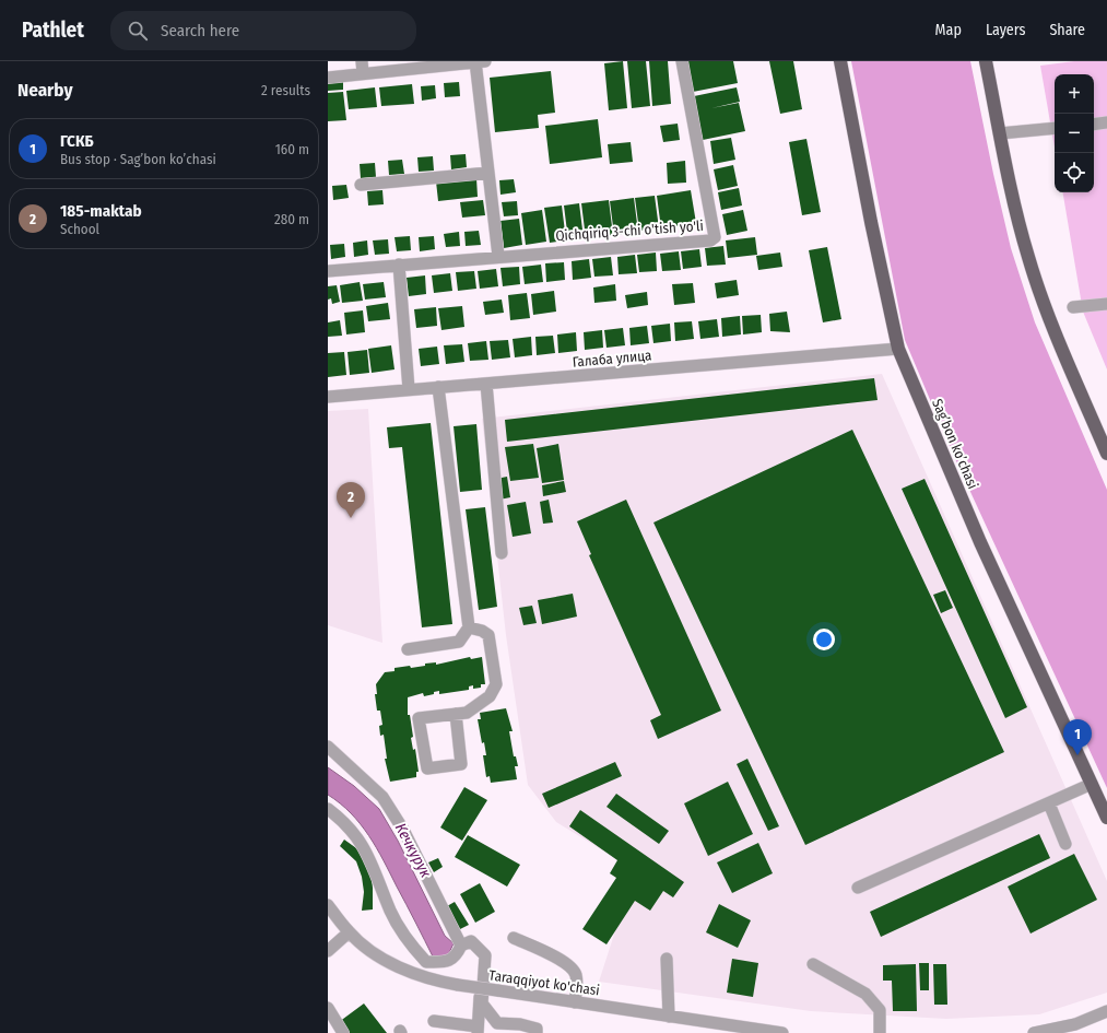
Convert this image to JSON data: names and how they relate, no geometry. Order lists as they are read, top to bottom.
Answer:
{
  "streets": {
    "main road": ["Sag’bon ko’chasi"],
    "street": ["Qichqiriq 3-chi o'tish yo'li", "Галаба улица", "Taraqqiyot ko'chasi"]
  },
  "crossings": [
    ["Галаба улица", "Sag’bon ko’chasi"]
  ],
  "water": ["Кечкурук"],
  "page": {
    "header": "Pathlet",
    "search": "Search here",
    "nav": ["Map", "Layers", "Share"],
    "heading": ["Nearby", "2 results"],
    "map_buttons": ["+", "−"],
    "list": [
      {
        "mark": "1",
        "name": "ГСКБ",
        "note": "Bus stop · Sag’bon ko’chasi",
        "value": "160 m"
      },
      {
        "mark": "2",
        "name": "185-maktab",
        "note": "School",
        "value": "280 m"
      }
    ],
    "pins": ["2", "1"]
  }
}
